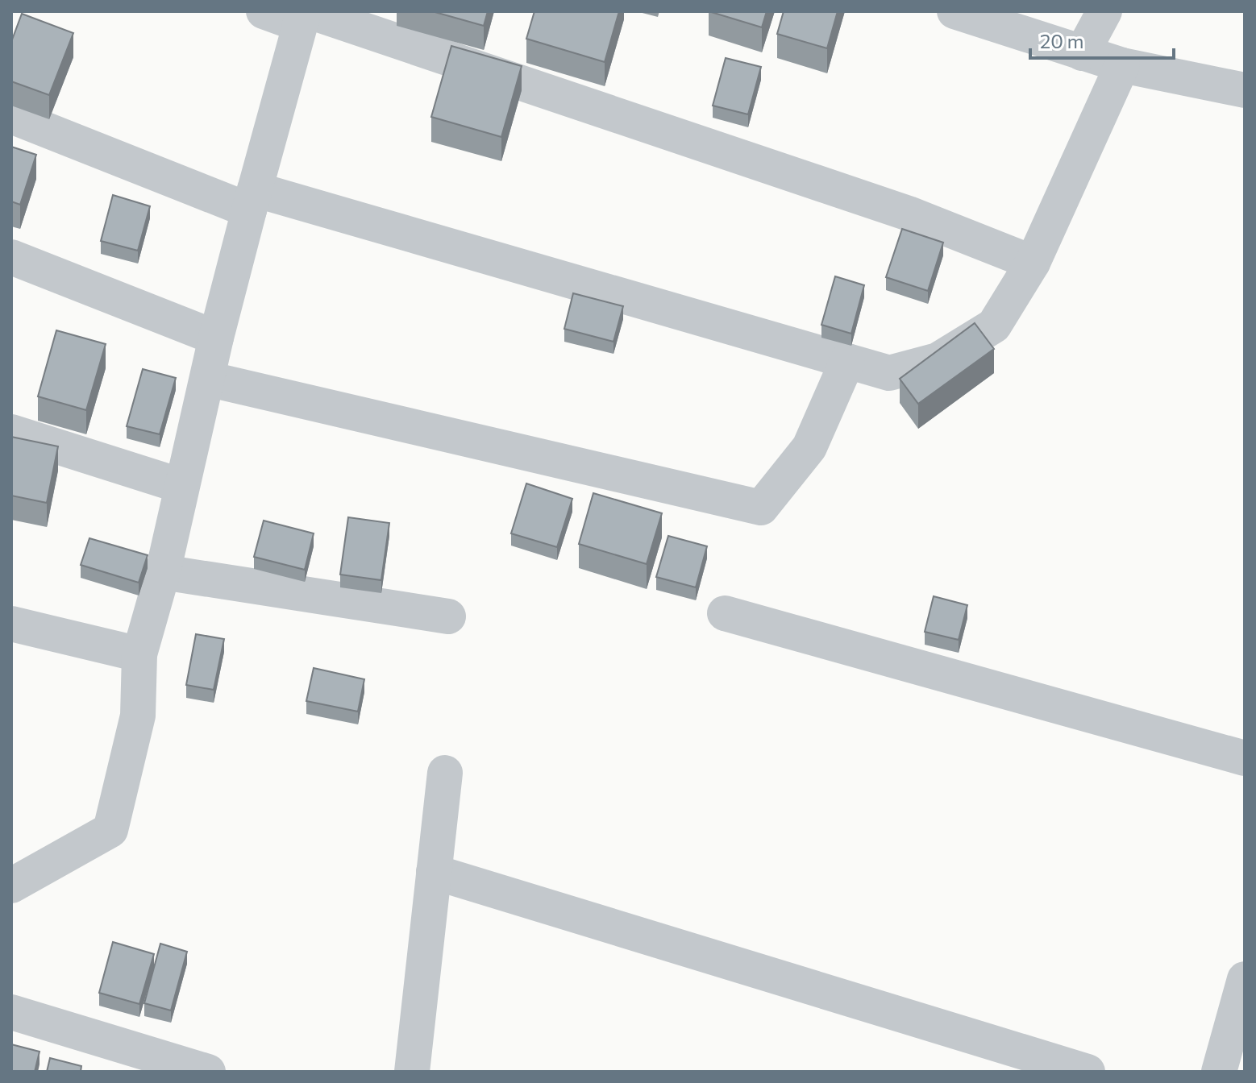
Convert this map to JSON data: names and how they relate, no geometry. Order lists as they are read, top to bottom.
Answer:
{
  "scale_bar": "20 m"
}
